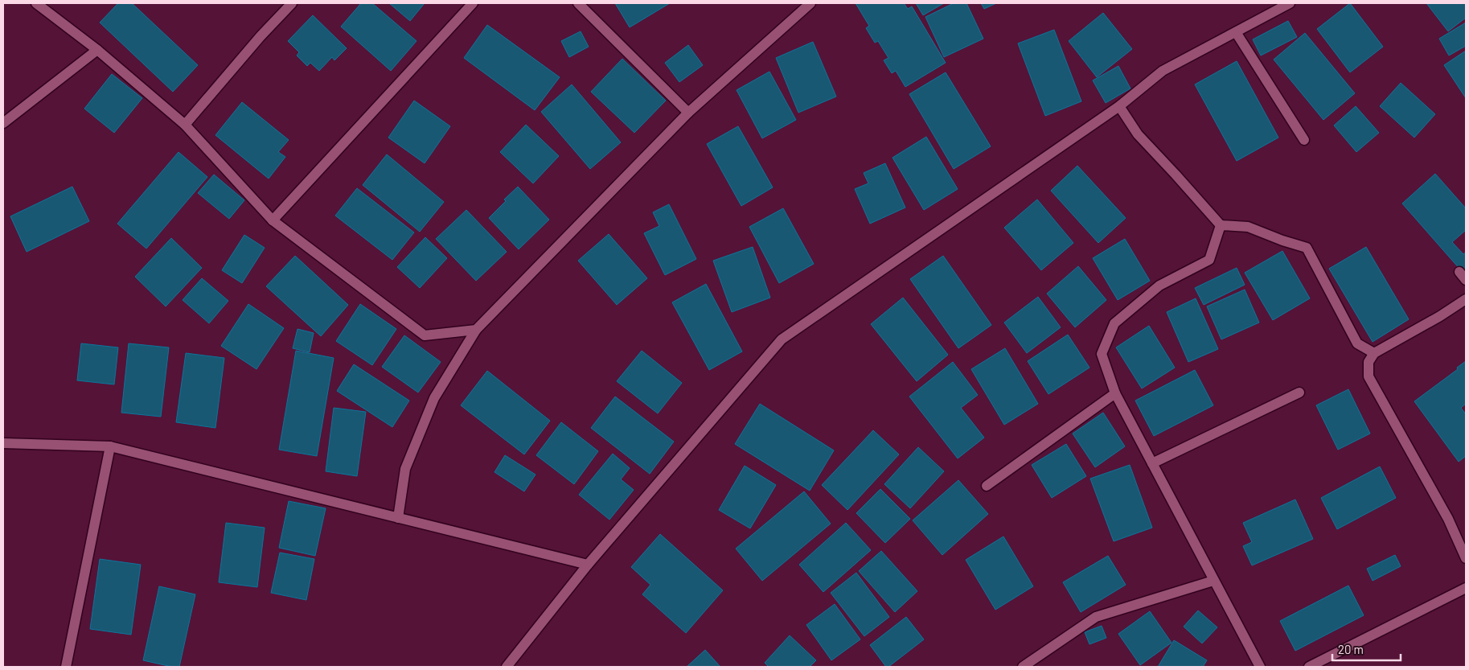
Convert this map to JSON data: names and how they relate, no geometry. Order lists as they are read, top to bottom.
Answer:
{
  "scale_bar": "20 m"
}
